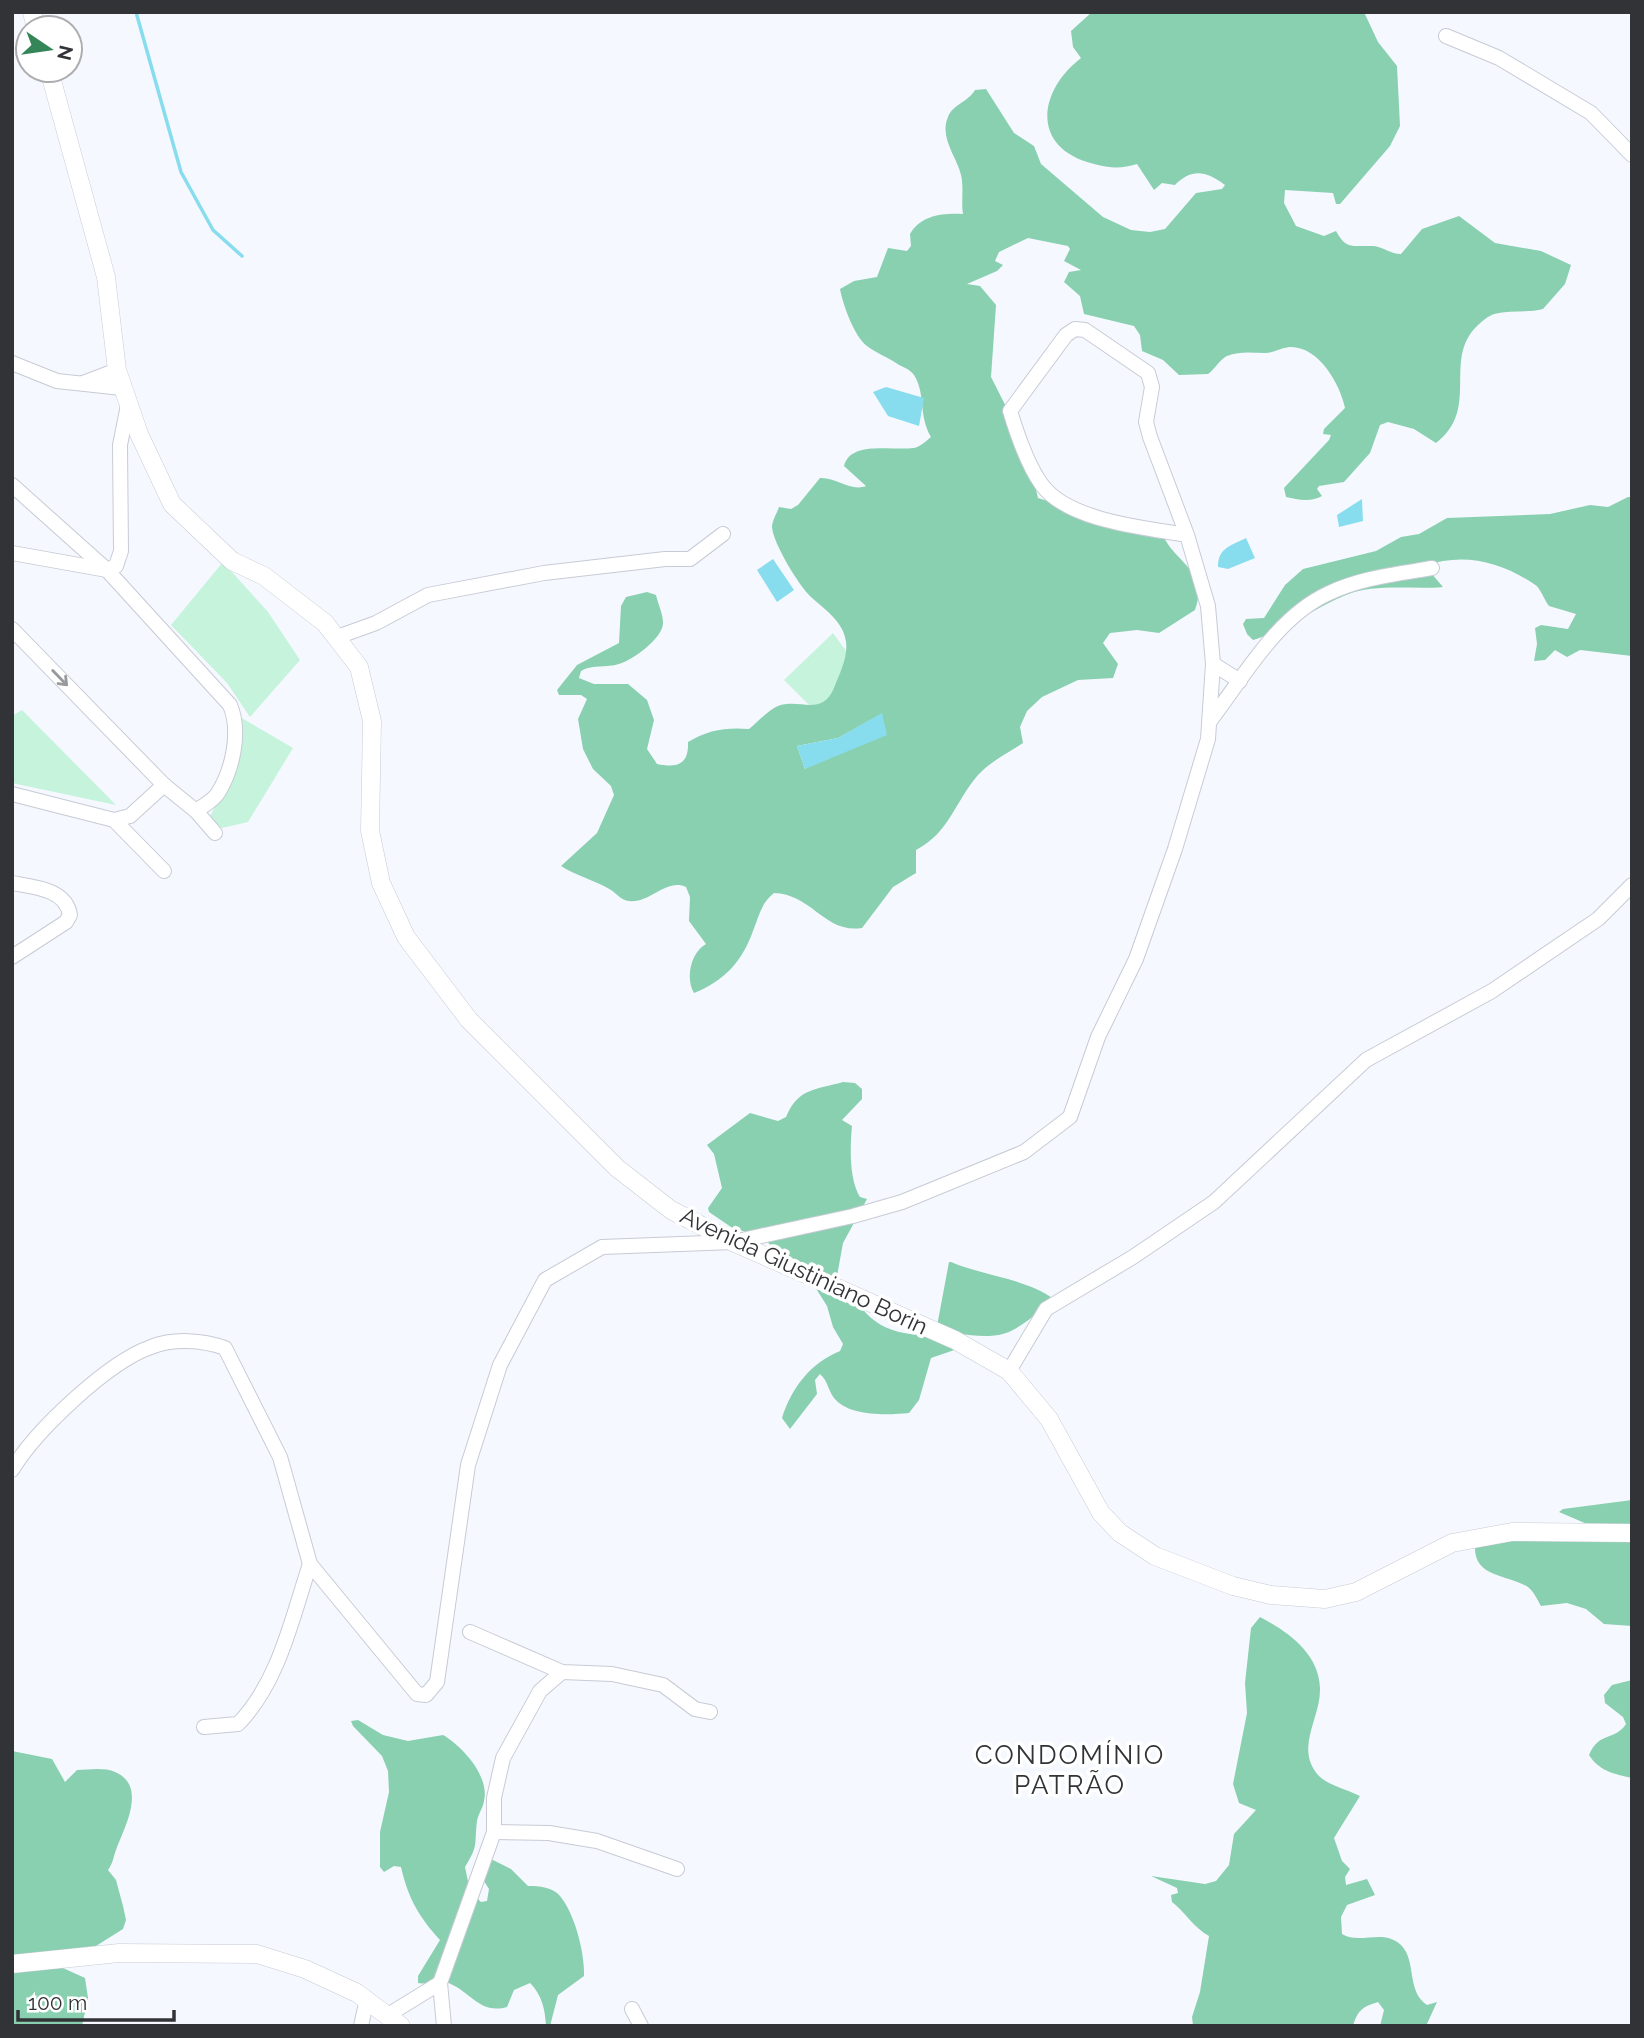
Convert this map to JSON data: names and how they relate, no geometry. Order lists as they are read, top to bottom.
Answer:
{
  "streets": {
    "main road": ["Avenida Giustiniano Borin"]
  },
  "districts": ["CONDOMÍNIO PATRÃO"],
  "scale_bar": "100 m",
  "north": "right"
}
